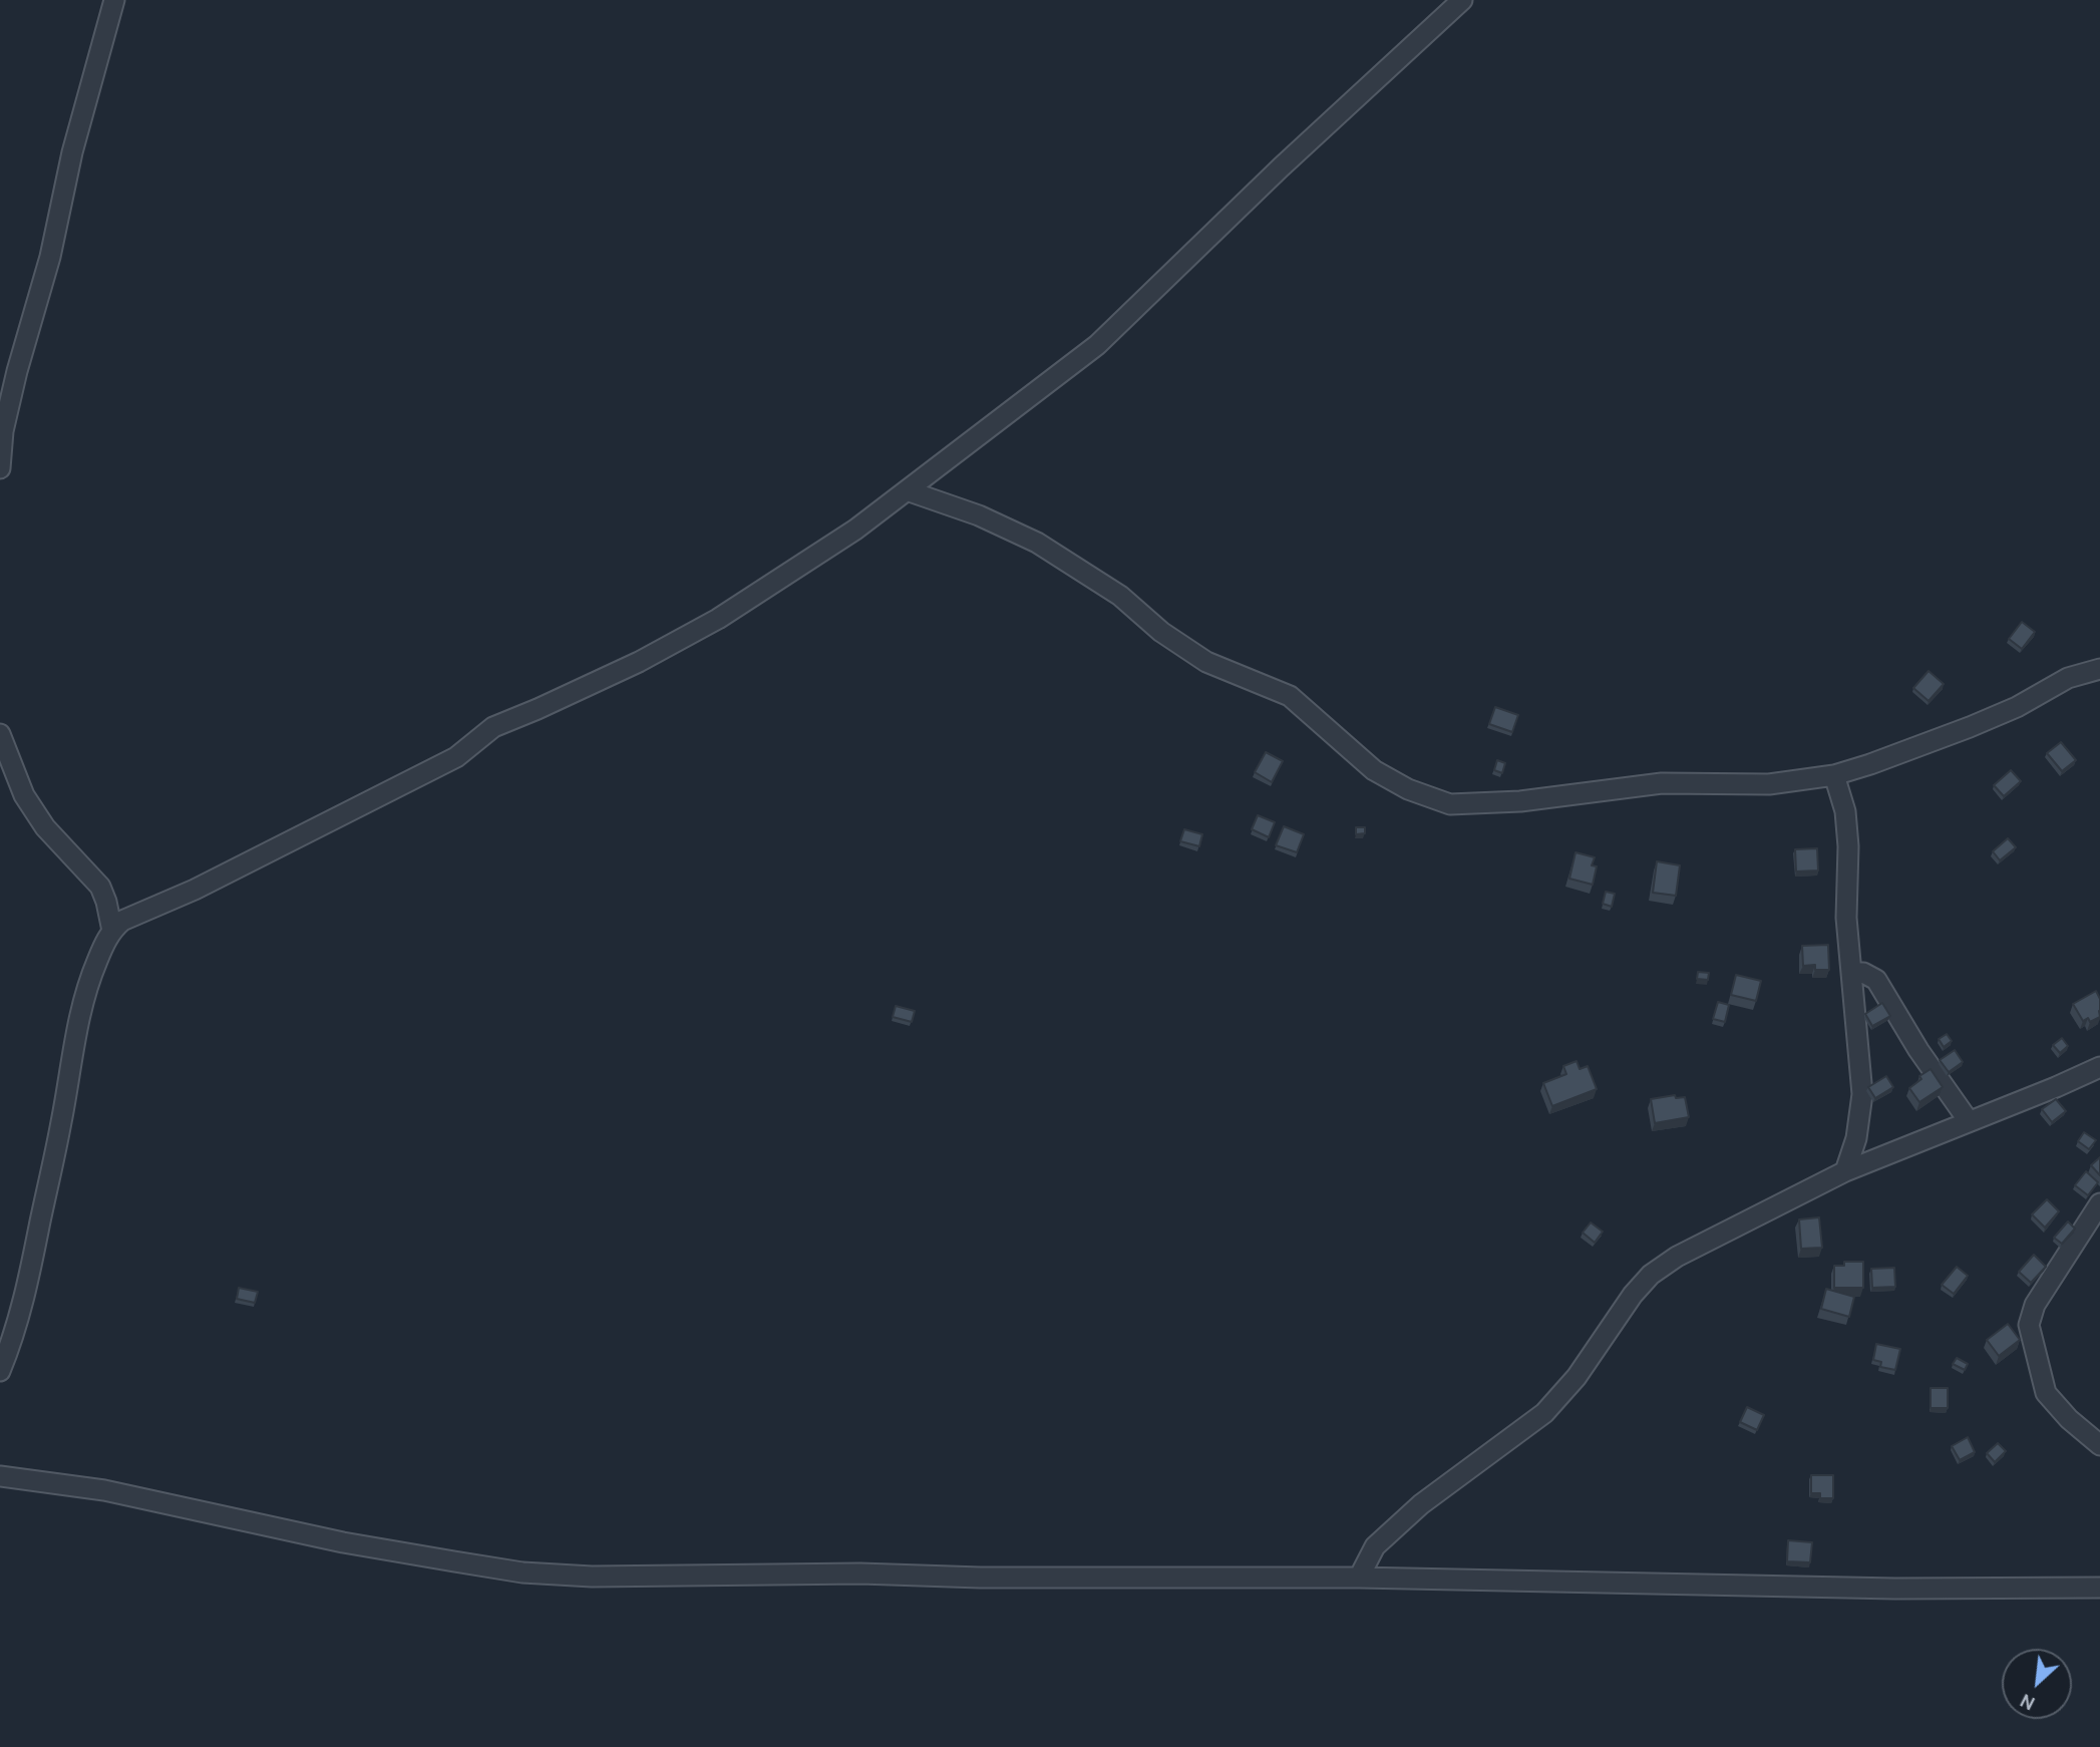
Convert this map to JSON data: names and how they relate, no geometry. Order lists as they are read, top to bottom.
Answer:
{
  "north": "bottom left"
}
